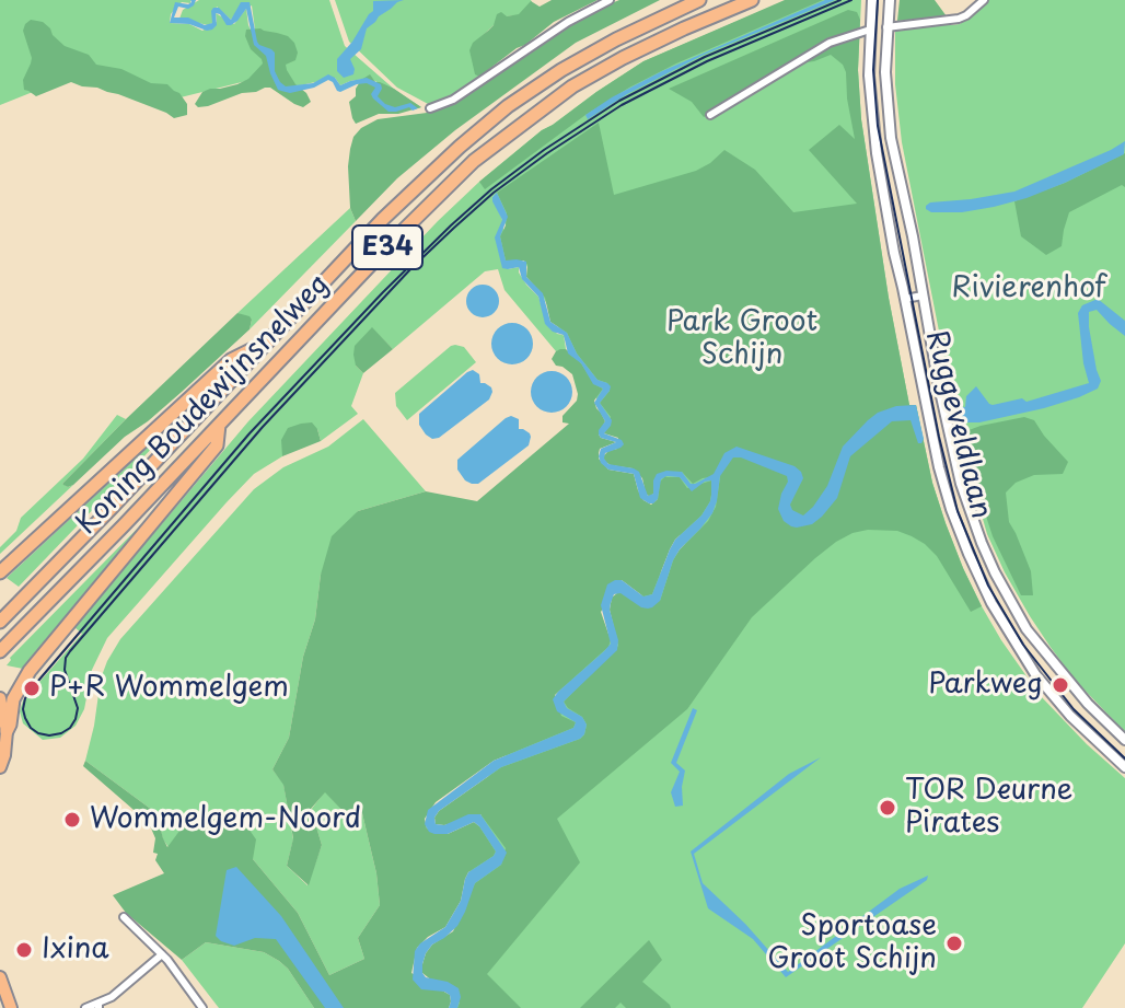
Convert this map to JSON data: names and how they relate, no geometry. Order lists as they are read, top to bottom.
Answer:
{
  "streets": {
    "highway": ["E34", "Koning Boudewijnsnelweg"],
    "street": ["Ruggeveldlaan"]
  },
  "parks": ["Rivierenhof", "Park Groot Schijn"],
  "places": [
    "Parkweg",
    "P+R Wommelgem",
    "TOR Deurne Pirates",
    "Wommelgem-Noord",
    "Sportoase Groot Schijn",
    "Ixina"
  ]
}
